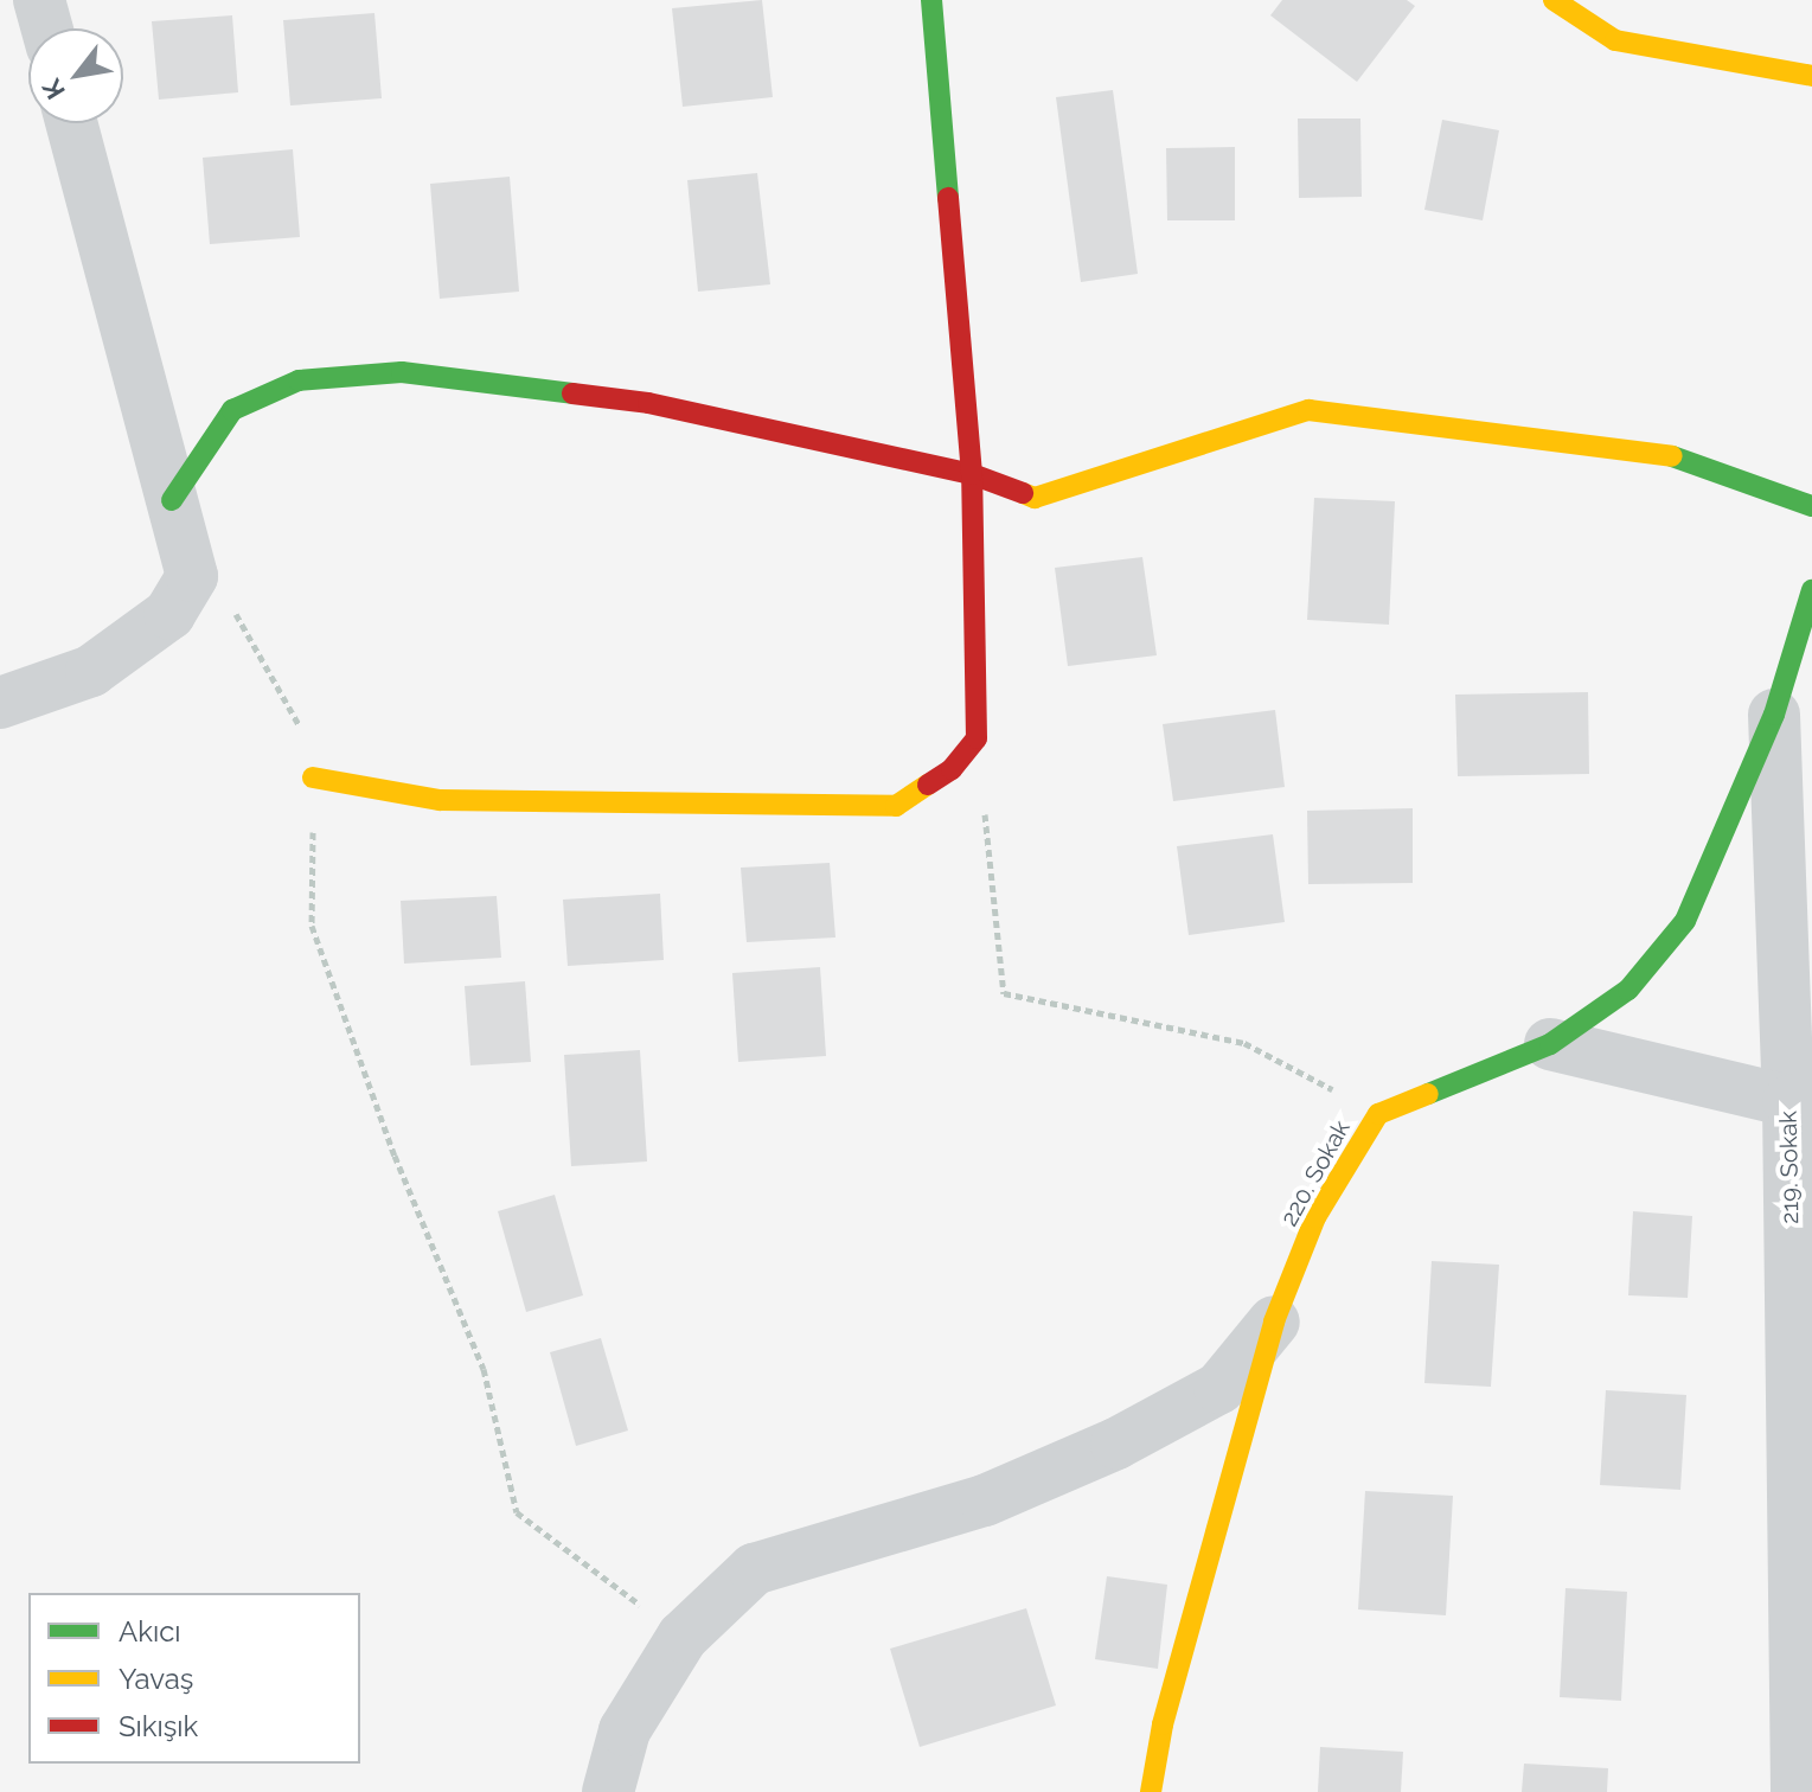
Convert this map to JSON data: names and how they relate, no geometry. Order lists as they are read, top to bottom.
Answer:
{
  "streets": {
    "street": ["219. Sokak", "220. Sokak"]
  },
  "crossings": [
    ["219. Sokak", "220. Sokak"]
  ],
  "legend": ["Akıcı", "Yavaş", "Sıkışık"],
  "north": "bottom left"
}
